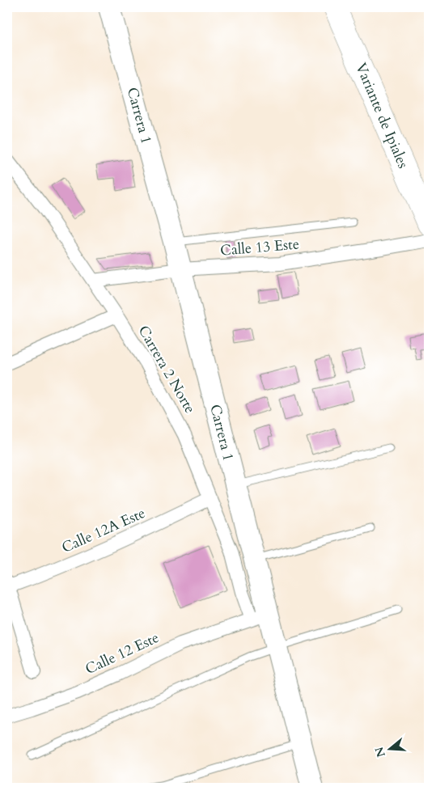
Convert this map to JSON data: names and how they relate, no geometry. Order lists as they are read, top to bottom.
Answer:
{
  "streets": {
    "highway": ["Variante de Ipiales"],
    "main road": ["Carrera 1"],
    "street": [
      "Calle 13 Este",
      "Carrera 2 Norte",
      "Calle 12A Este",
      "Calle 12 Este"
    ]
  },
  "crossings": [
    ["Carrera 1", "Calle 13 Este"],
    ["Carrera 1", "Carrera 2 Norte"],
    ["Carrera 1", "Calle 12 Este"],
    ["Calle 13 Este", "Carrera 2 Norte"],
    ["Carrera 2 Norte", "Calle 12A Este"],
    ["Carrera 2 Norte", "Calle 12 Este"]
  ],
  "north": "left"
}
